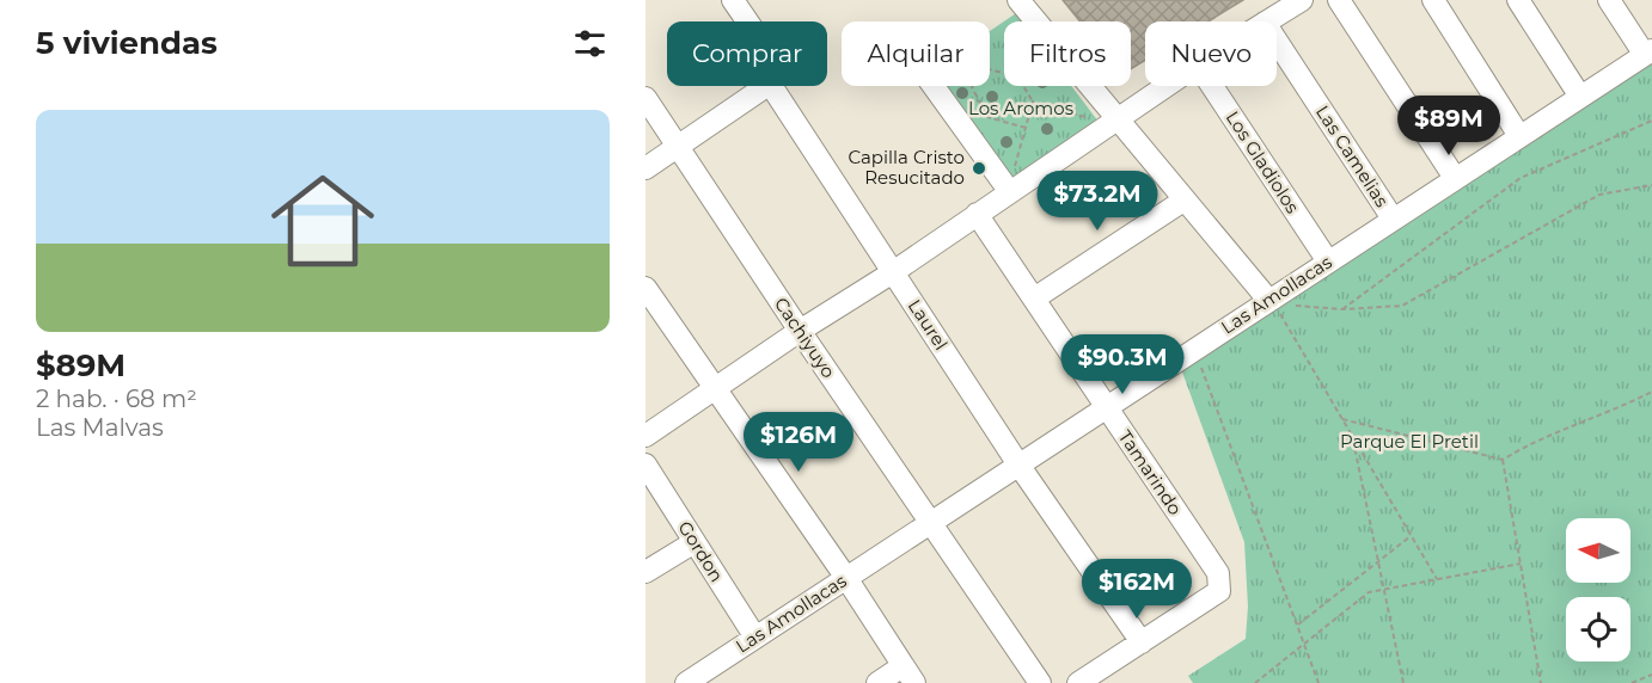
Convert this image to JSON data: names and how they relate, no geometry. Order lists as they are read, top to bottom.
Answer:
{
  "streets": {
    "street": [
      "Las Camelias",
      "Los Gladiolos",
      "Las Amollacas",
      "Laurel",
      "Cachiyuyo",
      "Tamarindo",
      "Gordon"
    ]
  },
  "crossings": [
    ["Las Camelias", "Las Amollacas"],
    ["Los Gladiolos", "Las Amollacas"],
    ["Las Amollacas", "Laurel"],
    ["Las Amollacas", "Cachiyuyo"],
    ["Las Amollacas", "Tamarindo"],
    ["Las Amollacas", "Gordon"],
    ["Laurel", "Tamarindo"]
  ],
  "parks": ["Los Aromos", "Parque El Pretil"],
  "places": ["Capilla Cristo Resucitado"],
  "north": "left",
  "page": {
    "heading": "5 viviendas",
    "chip": [
      "Comprar",
      "Alquilar",
      "Filtros",
      "Nuevo"
    ],
    "list": [
      {
        "name": "$89M",
        "note": "2 hab. · 68 m² · Las Malvas"
      }
    ],
    "price": [
      "$89M",
      "$73.2M",
      "$90.3M",
      "$126M",
      "$162M"
    ]
  }
}
